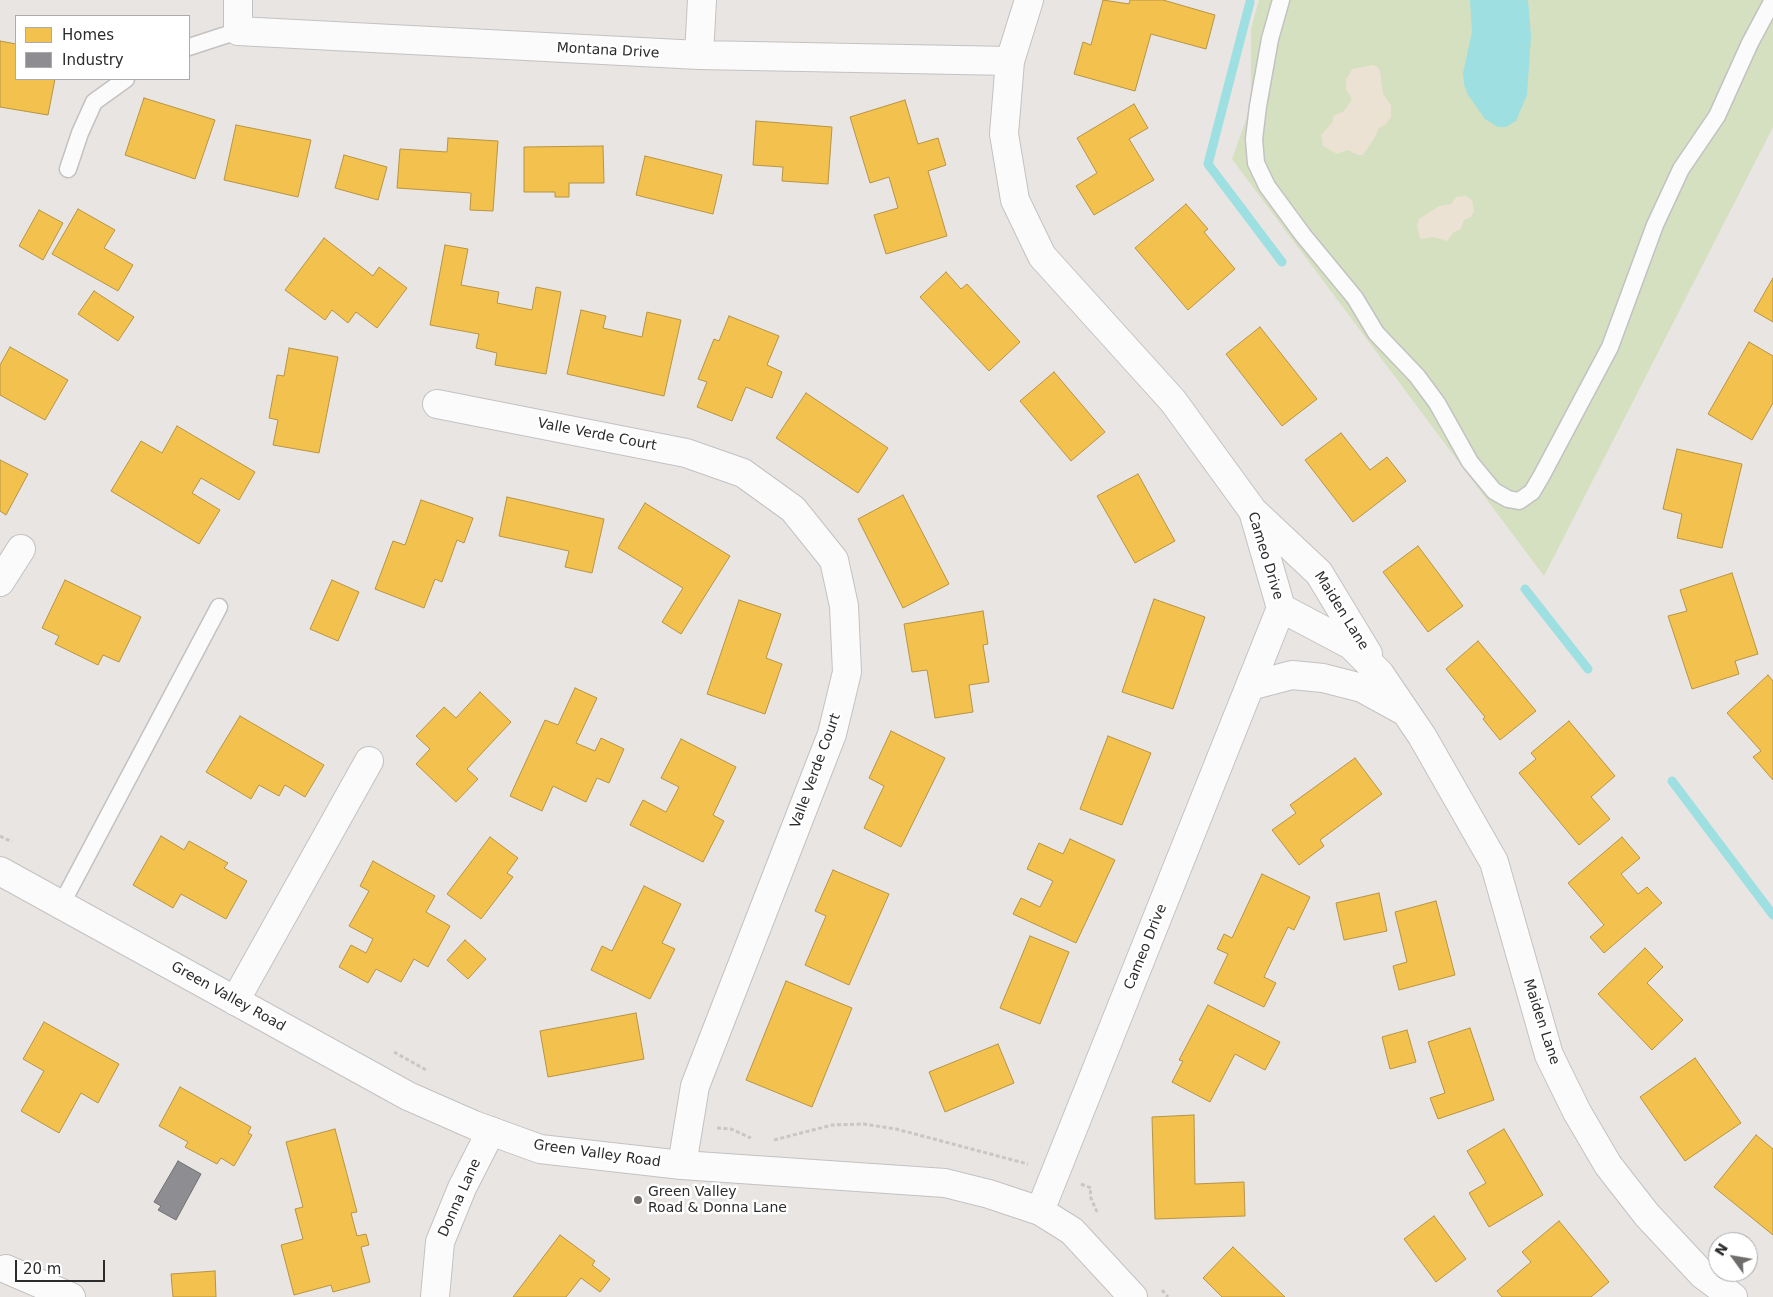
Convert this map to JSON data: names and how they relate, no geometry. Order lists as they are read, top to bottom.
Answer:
{
  "streets": {
    "street": [
      "Montana Drive",
      "Valle Verde Court",
      "Cameo Drive",
      "Maiden Lane",
      "Green Valley Road",
      "Donna Lane"
    ]
  },
  "crossings": [
    ["Montana Drive", "Cameo Drive"],
    ["Valle Verde Court", "Green Valley Road"],
    ["Cameo Drive", "Maiden Lane"],
    ["Cameo Drive", "Green Valley Road"],
    ["Green Valley Road", "Donna Lane"]
  ],
  "places": ["Green Valley Road & Donna Lane"],
  "legend": ["Homes", "Industry"],
  "scale_bar": "20 m",
  "north": "top left"
}
